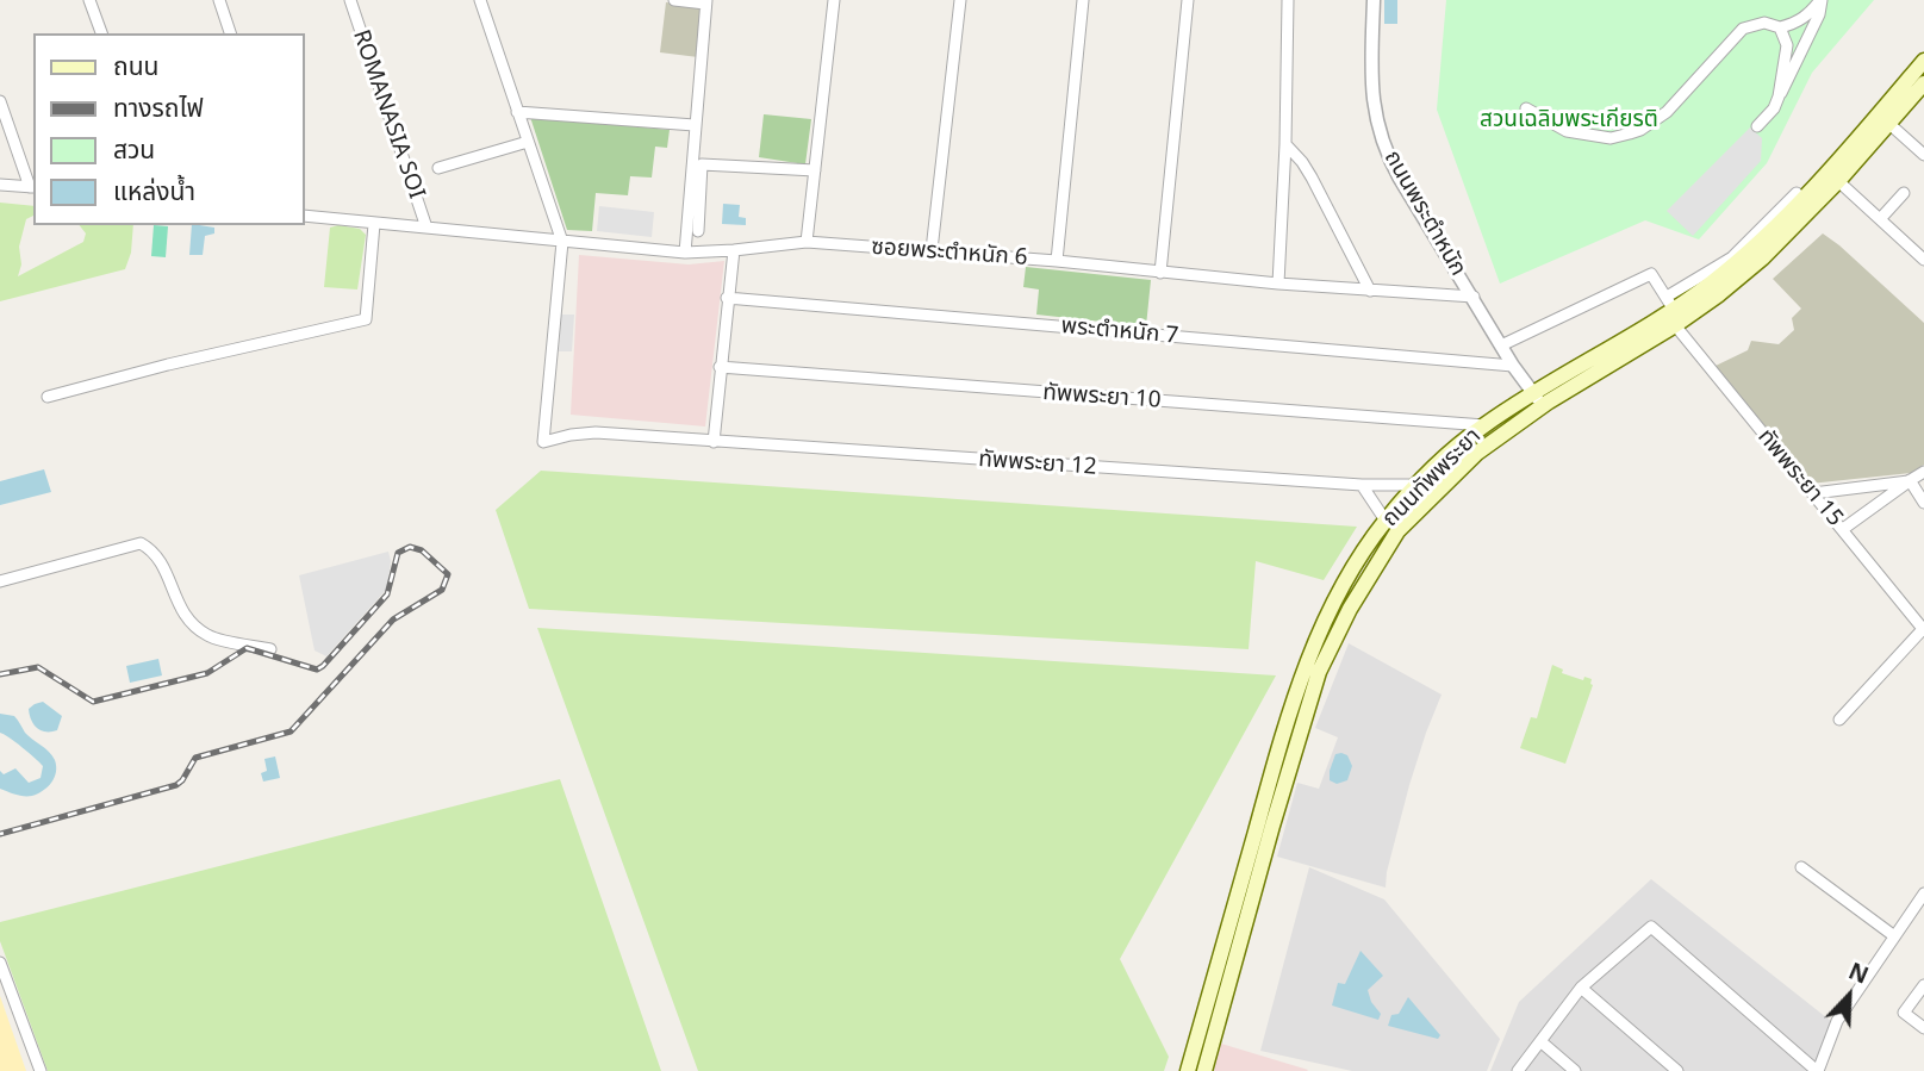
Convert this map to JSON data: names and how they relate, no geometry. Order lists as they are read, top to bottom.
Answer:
{
  "streets": {
    "main road": ["ถนนทัพพระยา"],
    "street": [
      "ROMANASIA SOI",
      "ถนนพระตำหนัก",
      "ซอยพระตำหนัก 6",
      "พระตำหนัก 7",
      "ทัพพระยา 10",
      "ทัพพระยา 12",
      "ทัพพระยา 15"
    ]
  },
  "crossings": [
    ["ROMANASIA SOI", "ซอยพระตำหนัก 6"],
    ["ถนนพระตำหนัก", "ซอยพระตำหนัก 6"],
    ["ถนนพระตำหนัก", "พระตำหนัก 7"],
    ["ถนนพระตำหนัก", "ถนนทัพพระยา"],
    ["ซอยพระตำหนัก 6", "ทัพพระยา 12"],
    ["ทัพพระยา 10", "ถนนทัพพระยา"],
    ["ทัพพระยา 12", "ถนนทัพพระยา"],
    ["ถนนทัพพระยา", "ทัพพระยา 15"]
  ],
  "parks": ["สวนเฉลิมพระเกียรติ"],
  "legend": [
    "ถนน",
    "ทางรถไฟ",
    "สวน",
    "แหล่งน้ำ"
  ],
  "north": "top right"
}
